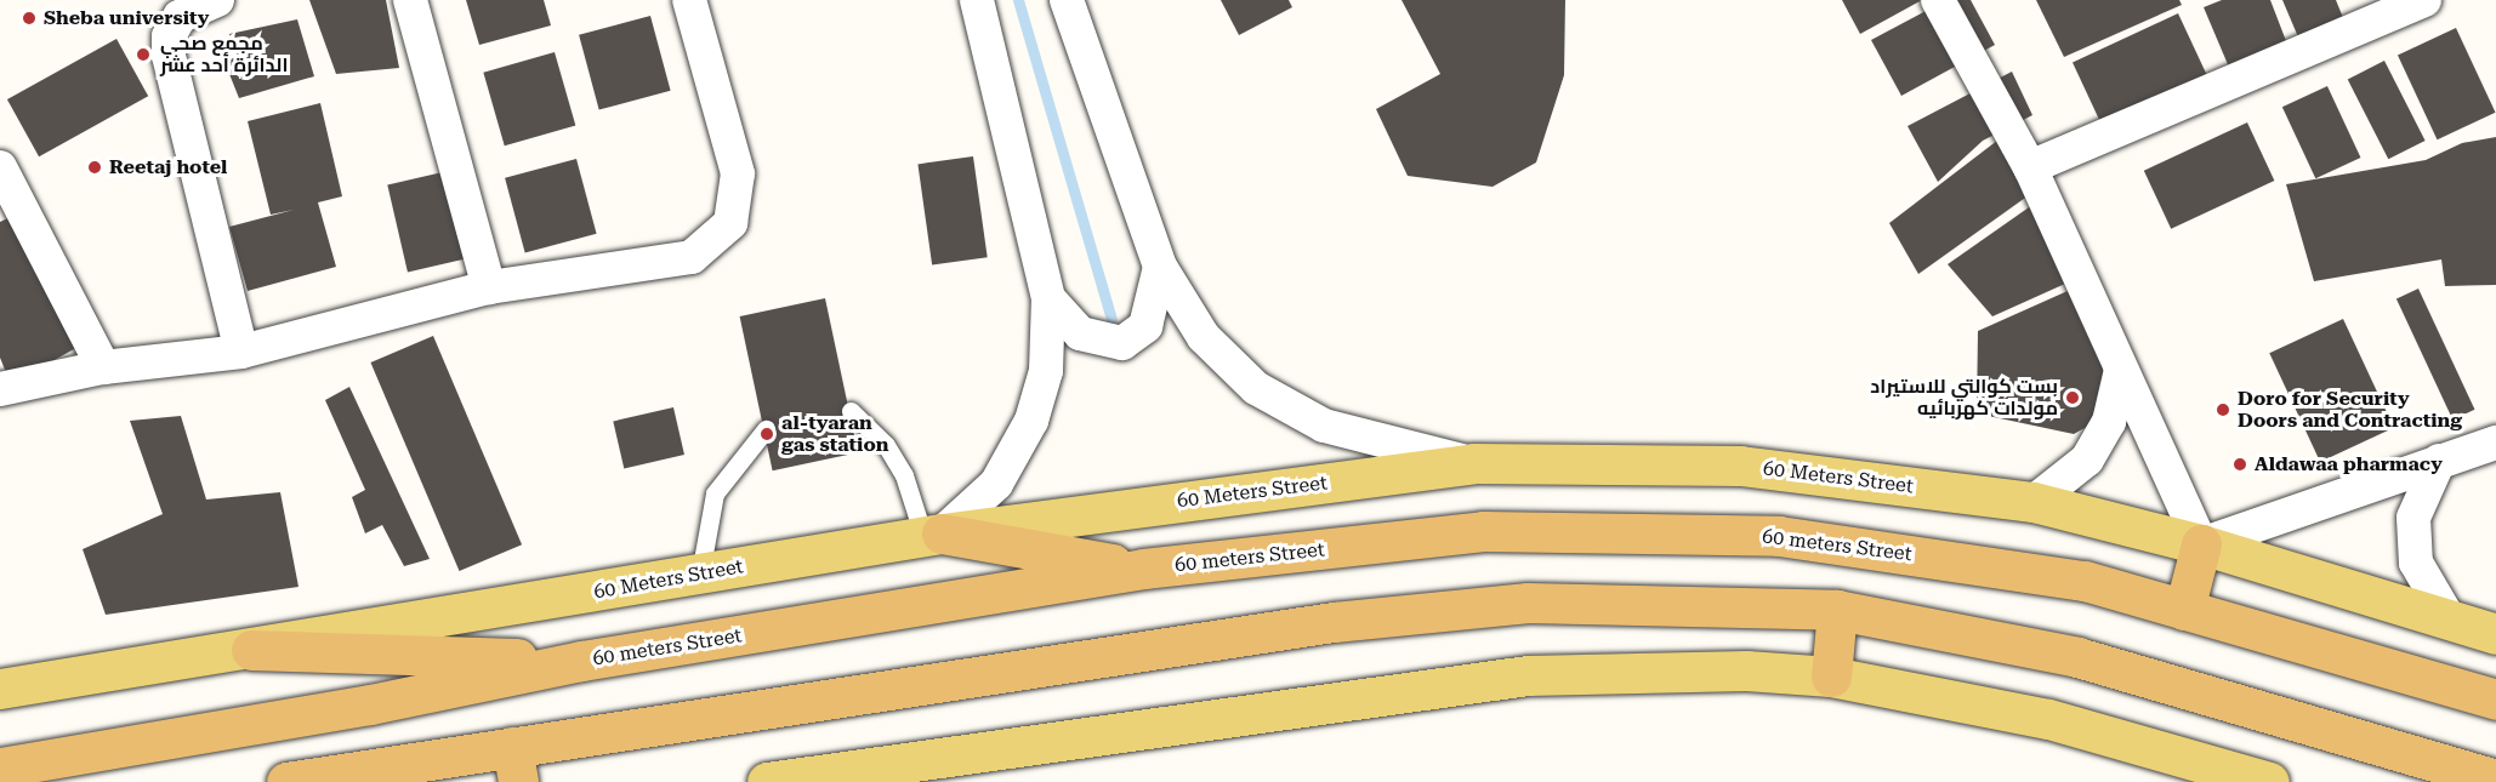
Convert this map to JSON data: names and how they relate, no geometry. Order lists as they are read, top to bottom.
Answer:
{
  "streets": {
    "highway": ["60 meters Street"],
    "main road": ["60 Meters Street"]
  },
  "places": [
    "Sheba university",
    "مجمع صحي الدائرة أحد عشر",
    "Reetaj hotel",
    "بست كوالتي للاستيراد مولدات كهربائيه",
    "Doro for Security Doors and Contracting",
    "al-tyaran gas station",
    "Aldawaa pharmacy"
  ]
}
